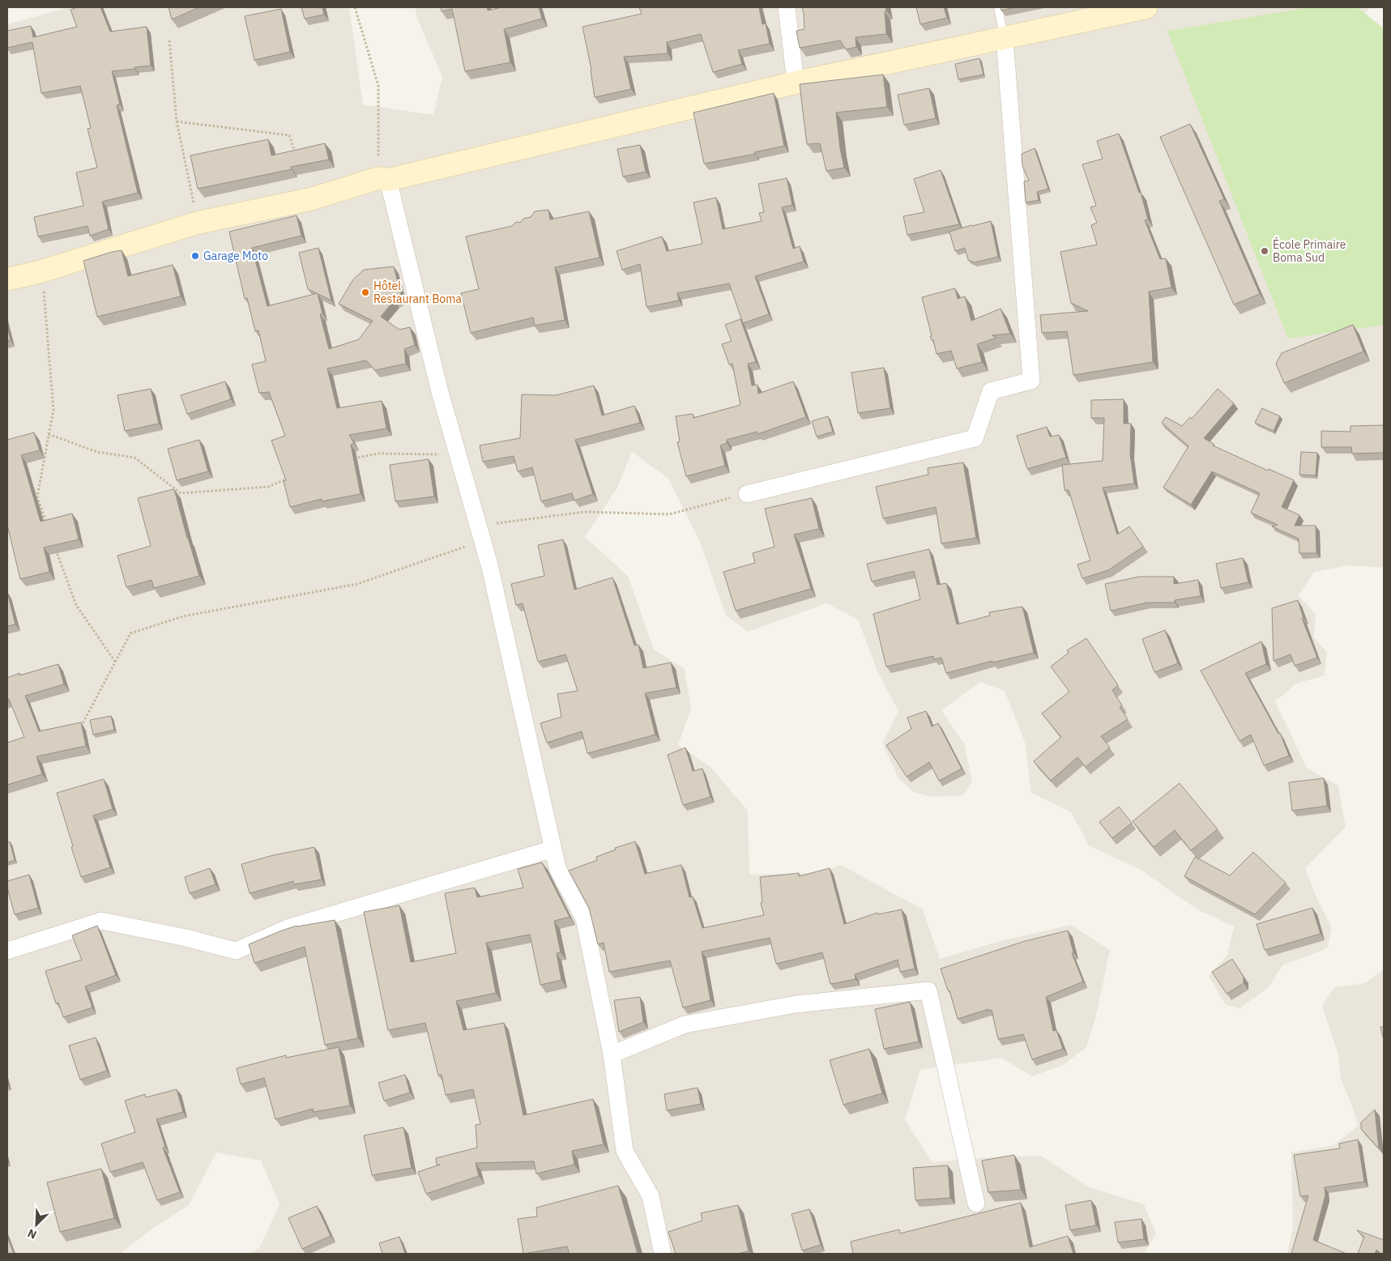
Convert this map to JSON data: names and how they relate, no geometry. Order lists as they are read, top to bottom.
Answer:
{
  "places": ["École Primaire Boma Sud", "Garage Moto", "Hôtel Restaurant Boma"],
  "north": "bottom left"
}
